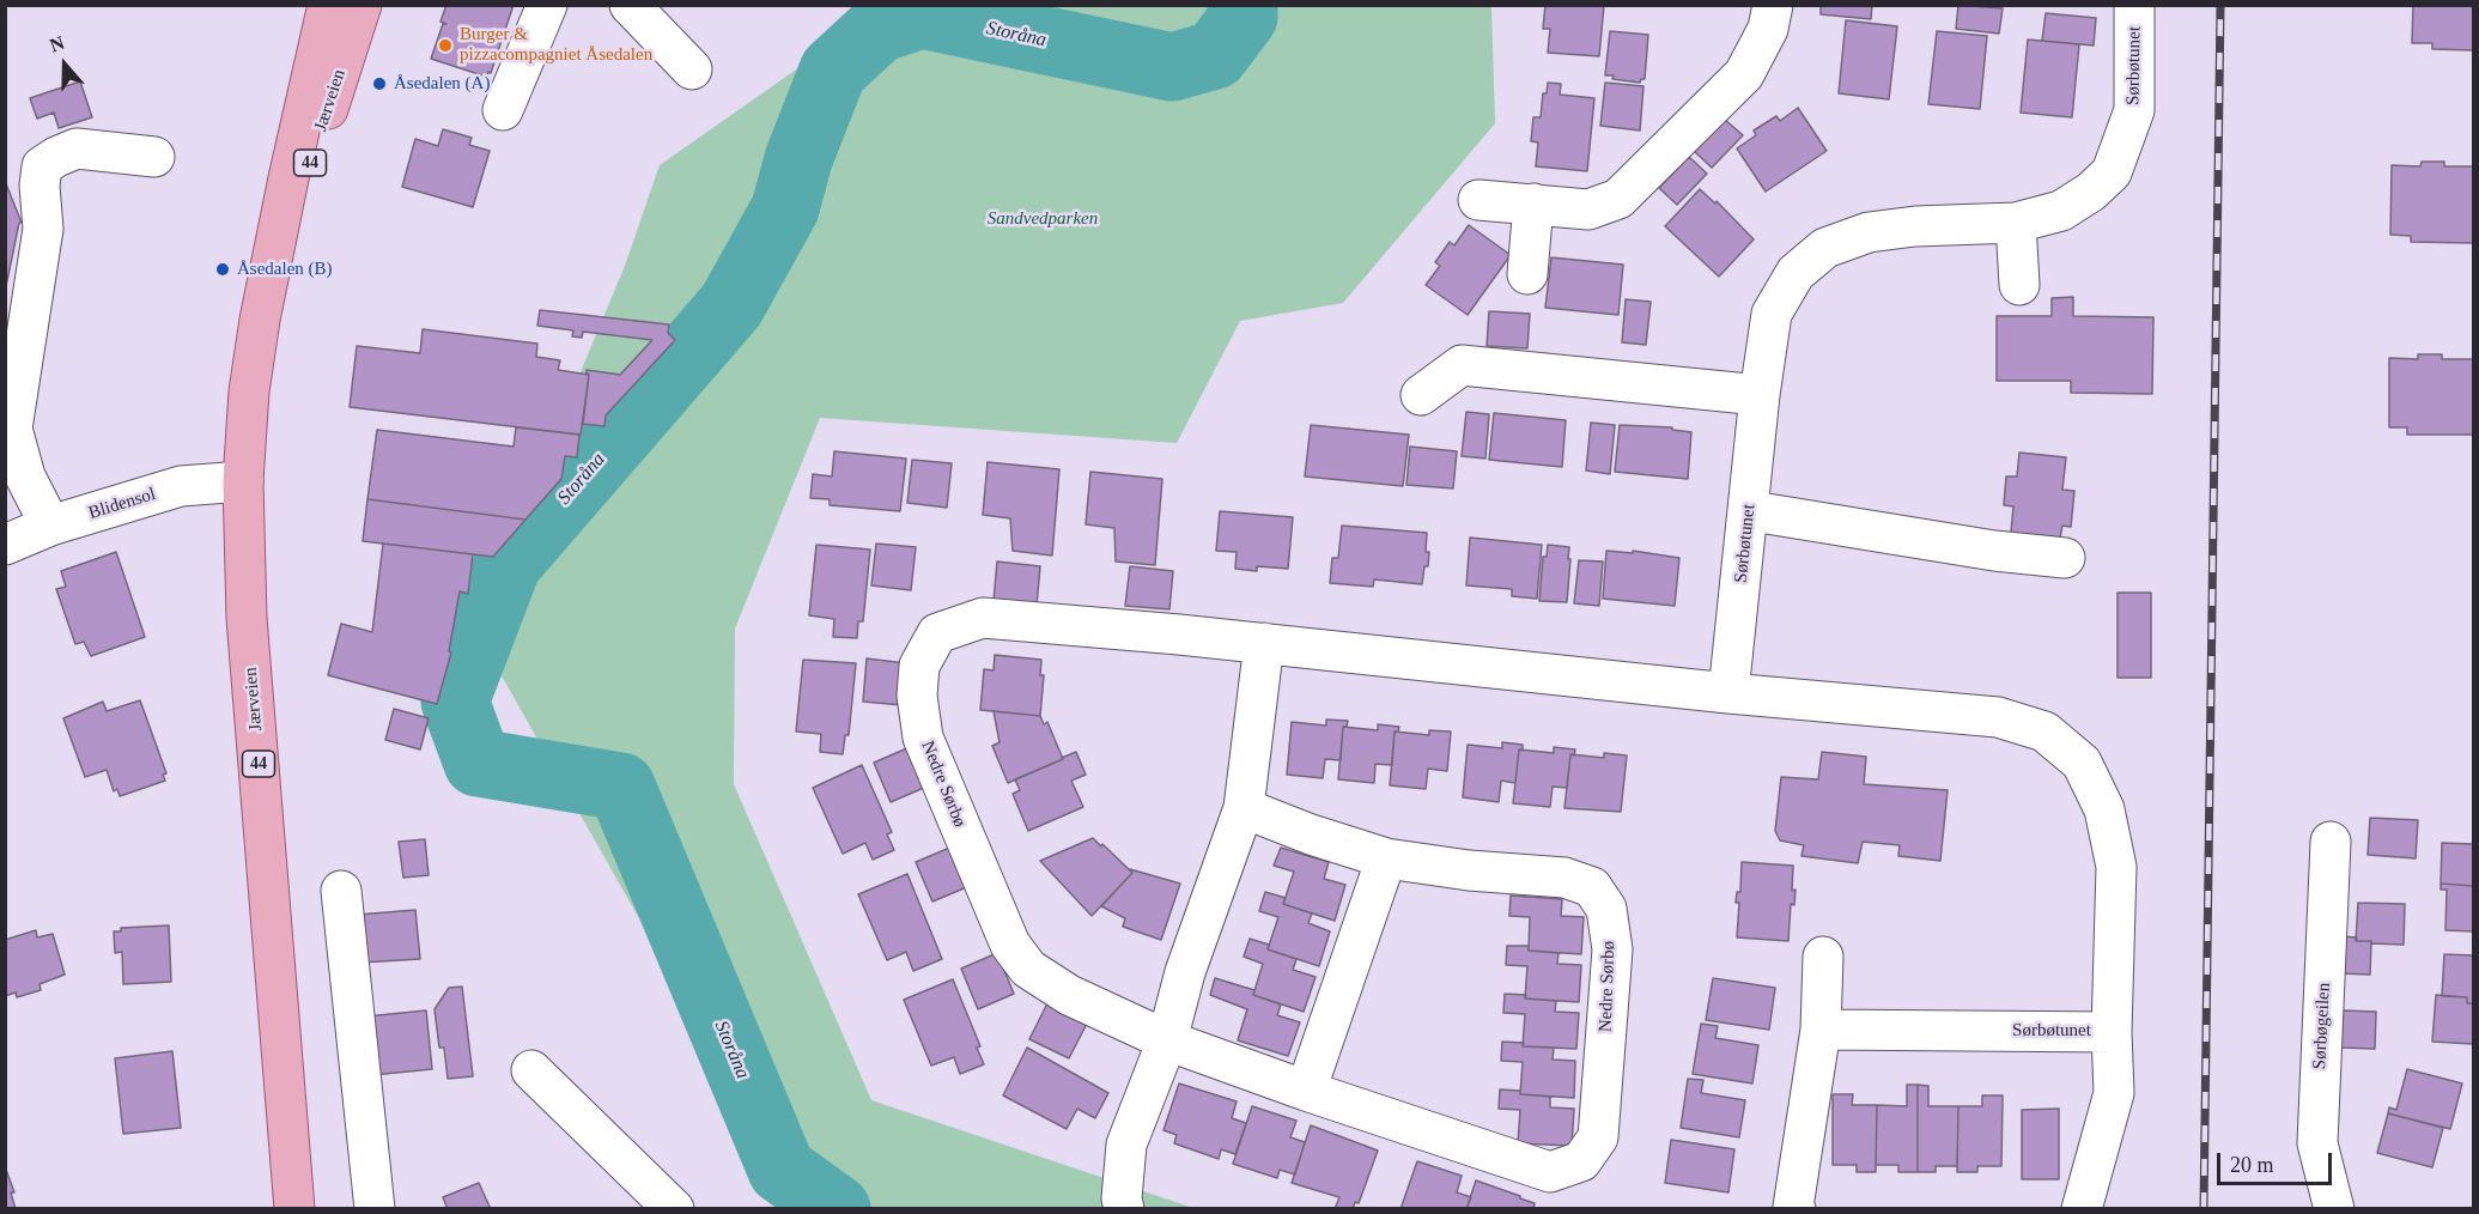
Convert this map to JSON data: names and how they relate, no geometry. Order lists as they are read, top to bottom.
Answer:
{
  "streets": {
    "main road": ["Jærveien", "44"],
    "street": [
      "Sørbøtunet",
      "Blidensol",
      "Nedre Sørbø",
      "Sørbøgeilen"
    ]
  },
  "crossings": [
    ["Sørbøtunet", "Nedre Sørbø"],
    ["Jærveien", "Blidensol"]
  ],
  "water": ["Storåna"],
  "parks": ["Sandvedparken"],
  "places": ["Burger & pizzacompagniet Åsedalen", "Åsedalen (A)", "Åsedalen (B)"],
  "scale_bar": "20 m",
  "north": "top"
}
